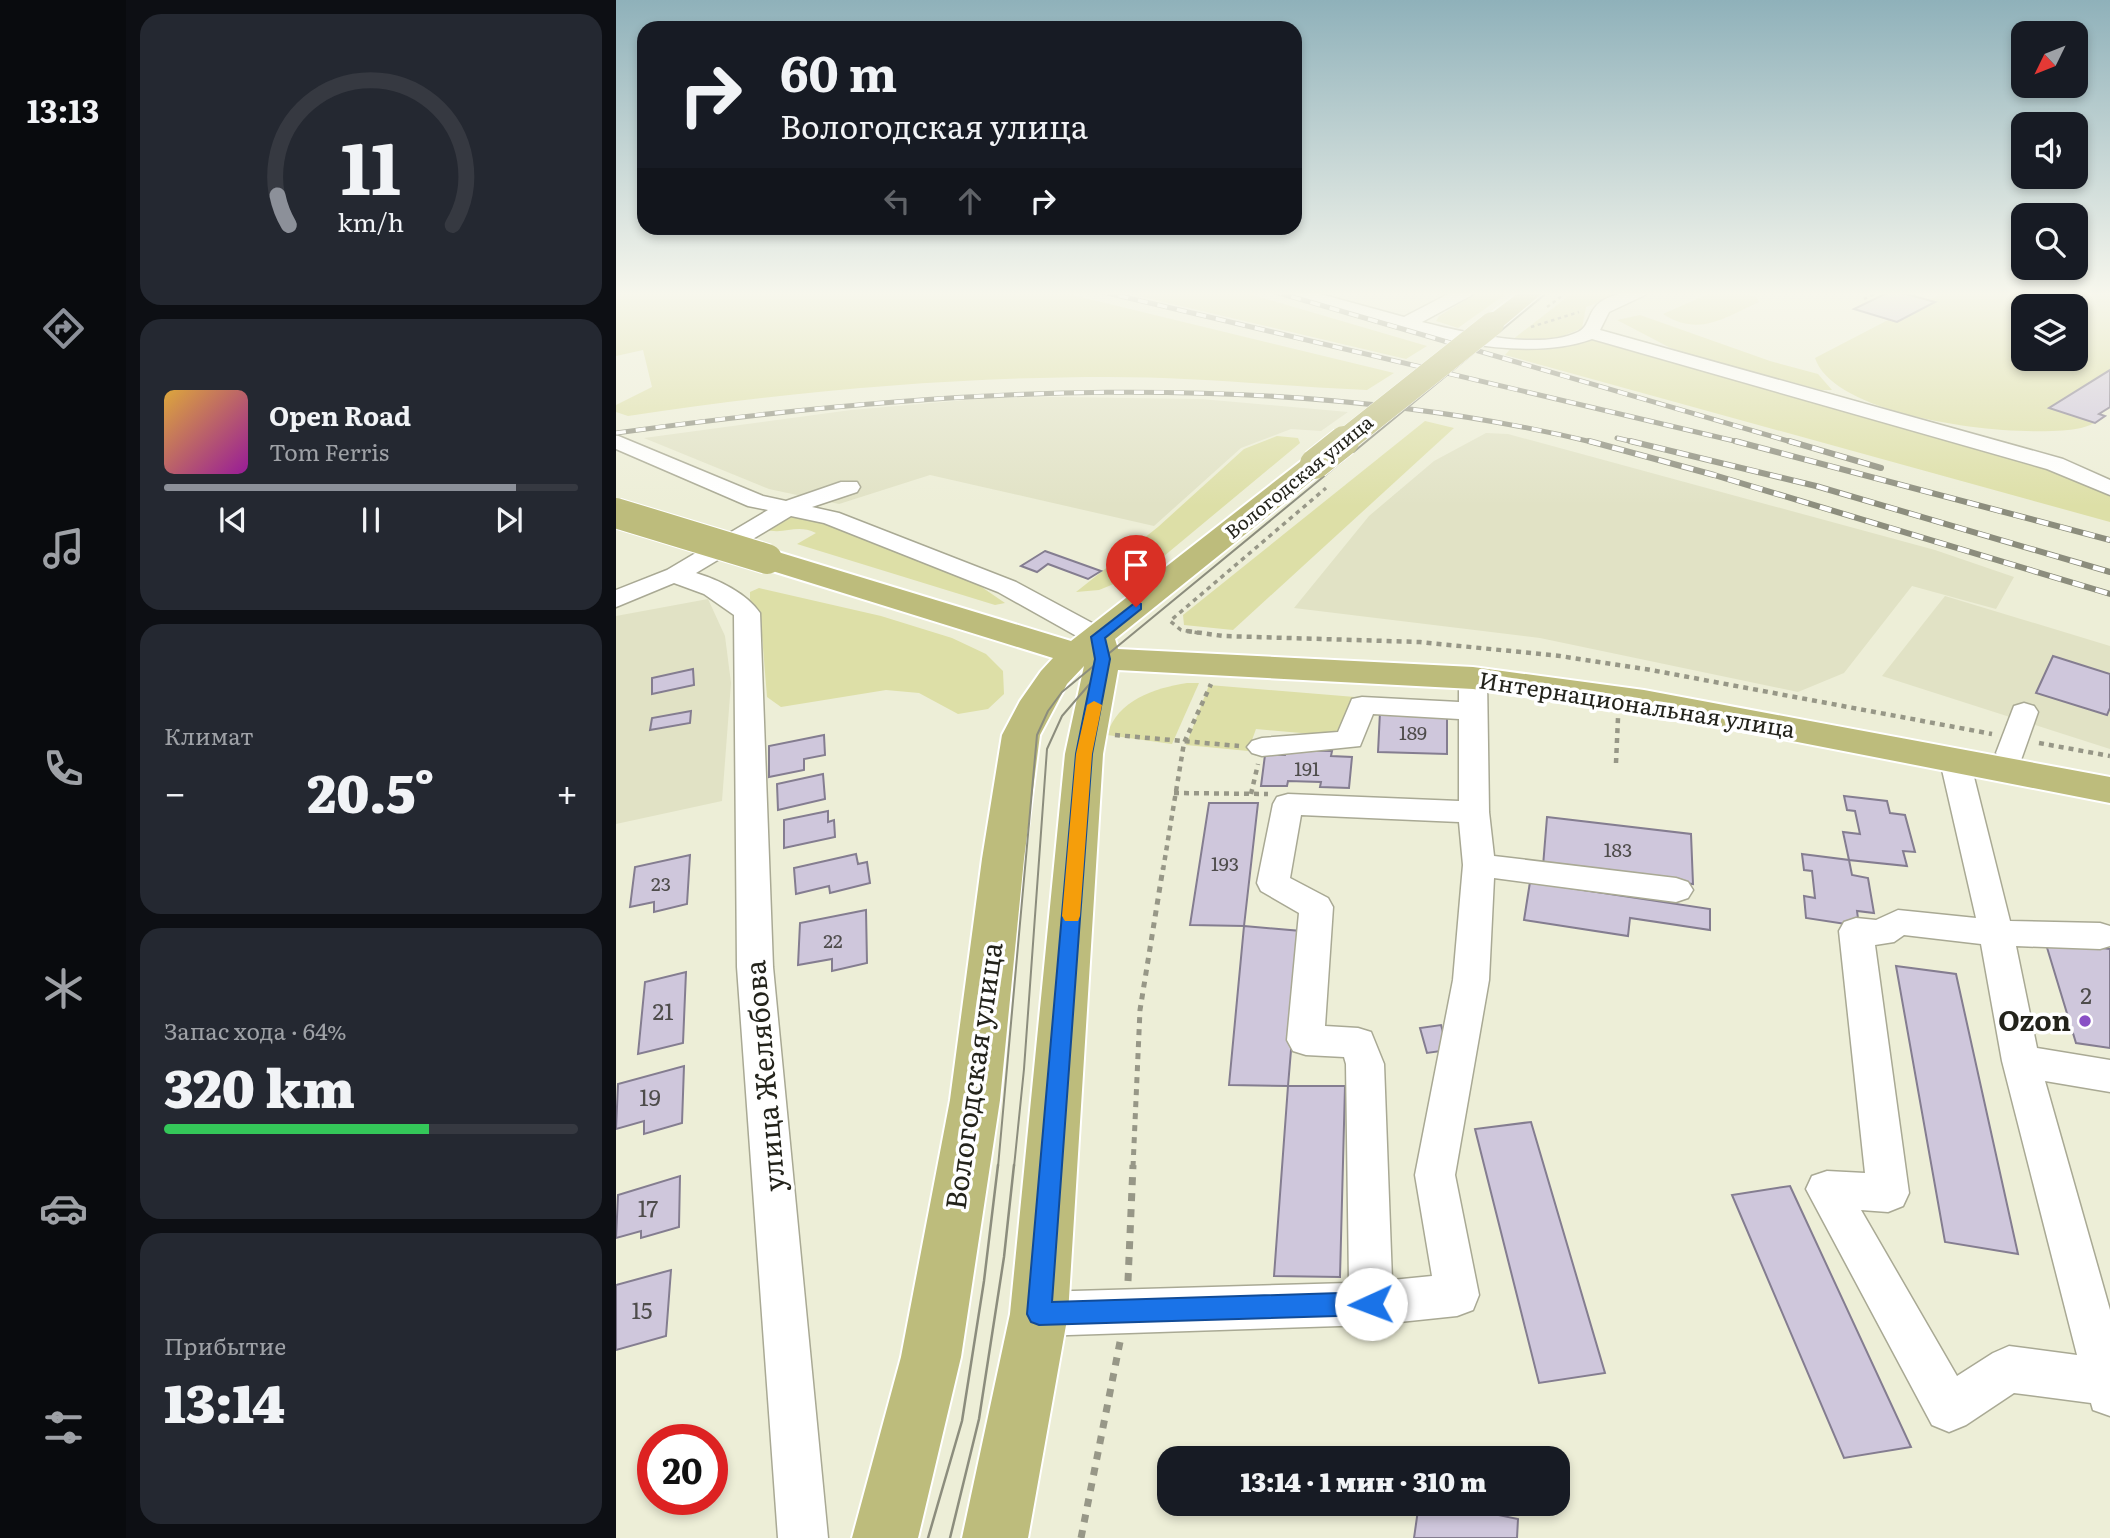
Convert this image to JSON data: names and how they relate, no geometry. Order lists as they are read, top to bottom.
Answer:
{
  "streets": {
    "main road": ["Вологодская улица", "Интернациональная улица"],
    "street": ["улица Желябова"]
  },
  "crossings": [
    ["Вологодская улица", "Интернациональная улица"]
  ],
  "places": ["Ozon"],
  "house_numbers": [
    "189",
    "191",
    "183",
    "193",
    "23",
    "22",
    "2",
    "21",
    "19",
    "17",
    "15"
  ],
  "north": "bottom left",
  "page": {
    "tabs": "13:13",
    "turn": ["60 m", "Вологодская улица"],
    "song": ["Open Road", "Tom Ferris"],
    "tile": [
      "Климат",
      ["Запас хода · 64%", "320 km"],
      ["Прибытие", "13:14"]
    ],
    "heat": ["−", "20.5°", "+"],
    "limit": "20",
    "trip": "13:14 · 1 мин · 310 m",
    "gauge": ["11", "km/h"]
  }
}
